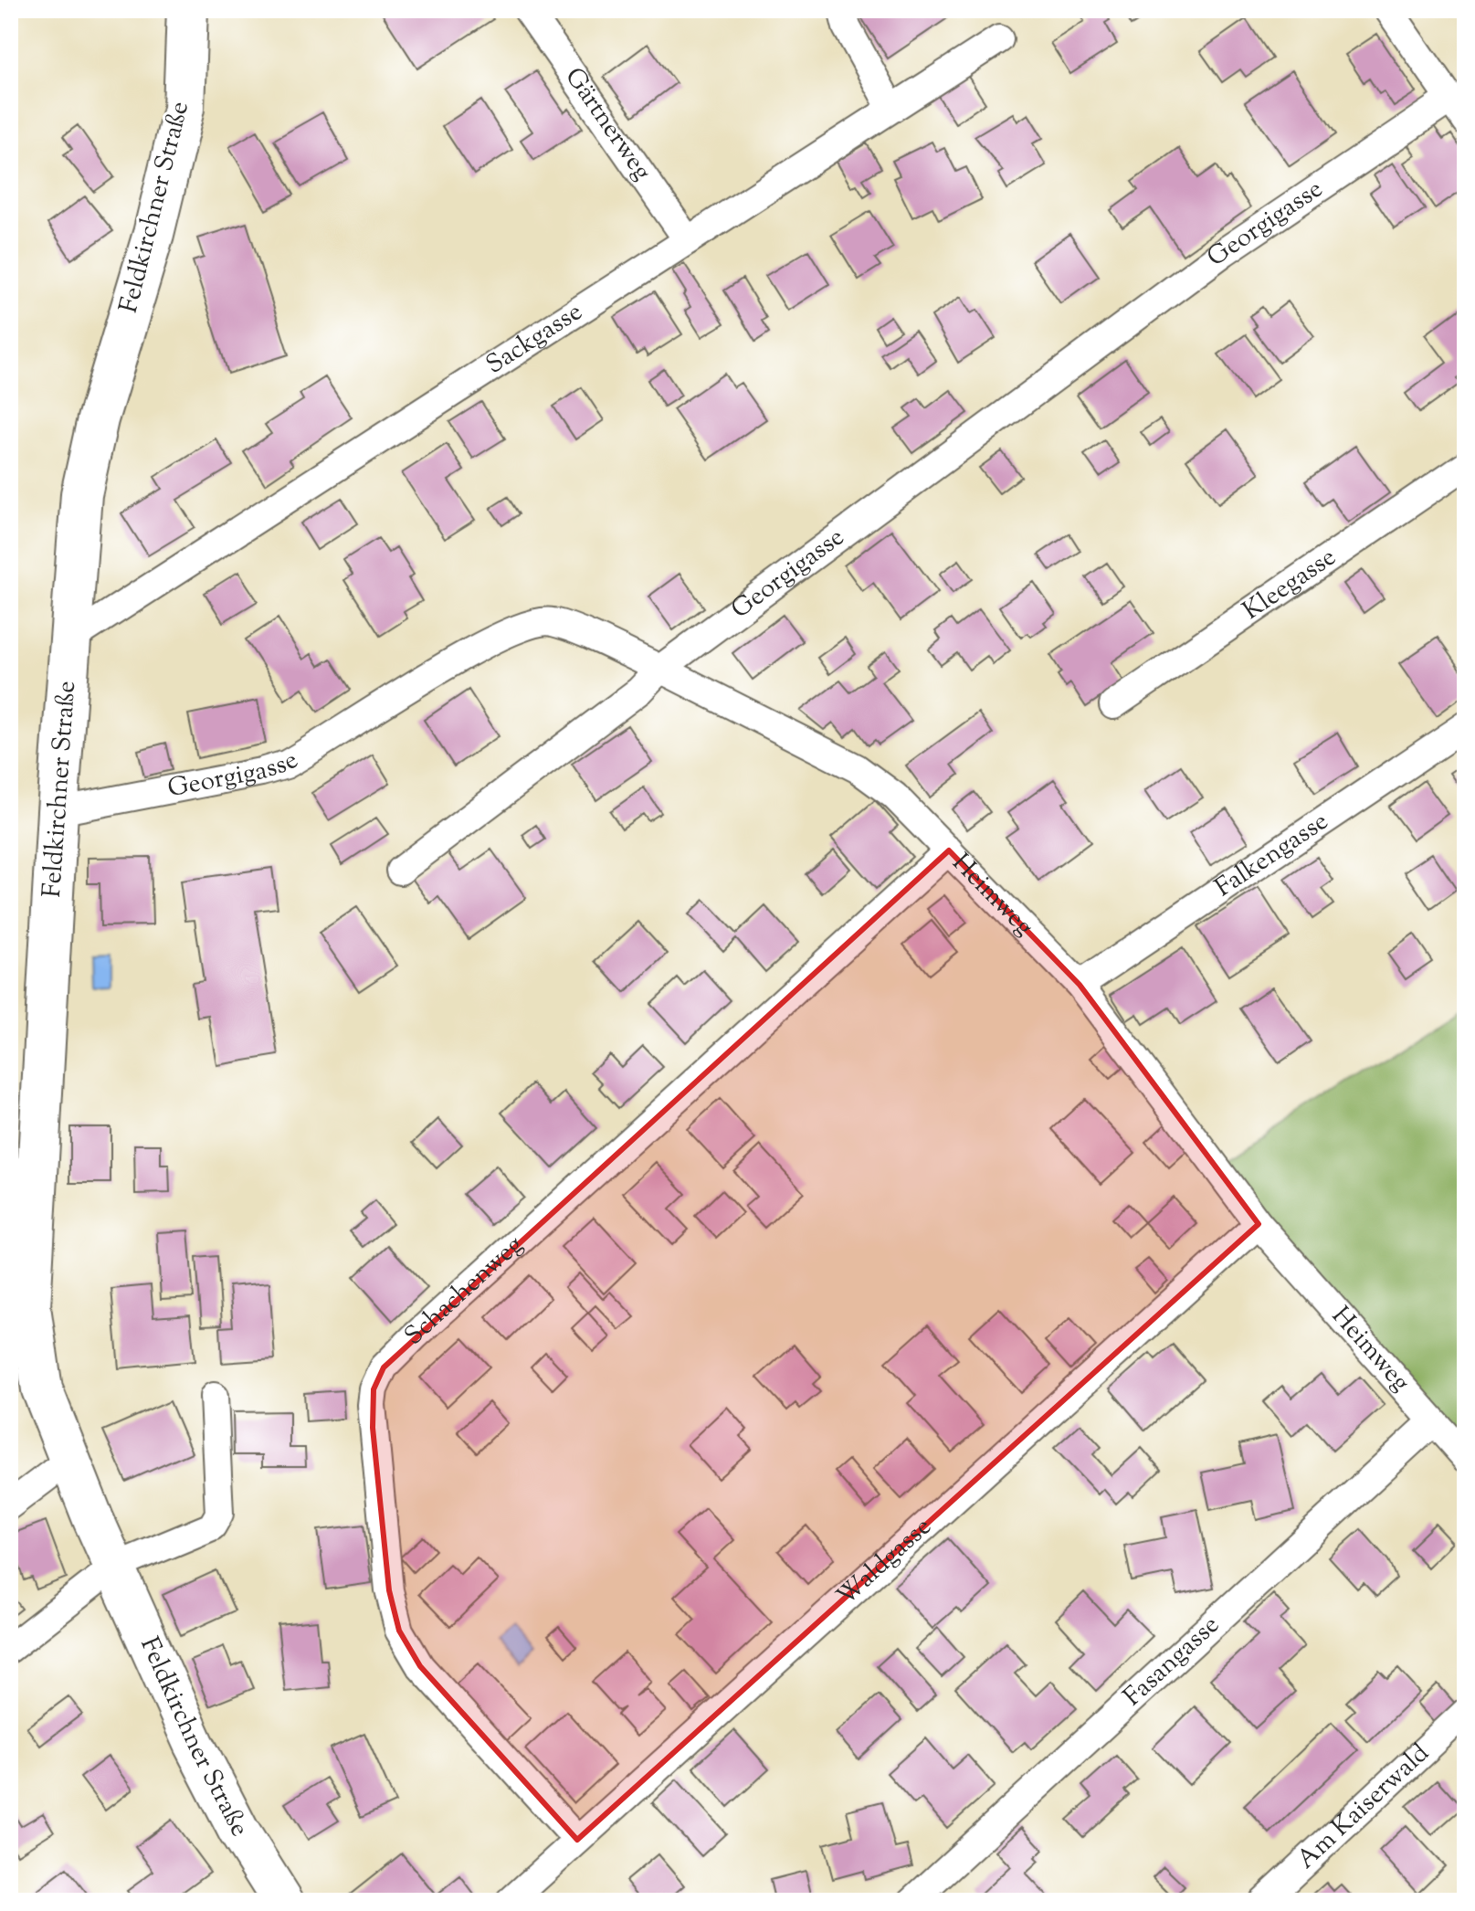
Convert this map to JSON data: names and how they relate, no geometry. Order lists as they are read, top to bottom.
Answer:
{
  "streets": {
    "street": [
      "Gärtnerweg",
      "Feldkirchner Straße",
      "Georgigasse",
      "Sackgasse",
      "Kleegasse",
      "Falkengasse",
      "Heimweg",
      "Schachenweg",
      "Waldgasse",
      "Fasangasse",
      "Am Kaiserwald"
    ]
  },
  "crossings": [
    ["Gärtnerweg", "Sackgasse"],
    ["Feldkirchner Straße", "Georgigasse"],
    ["Feldkirchner Straße", "Sackgasse"],
    ["Georgigasse", "Heimweg"],
    ["Falkengasse", "Heimweg"],
    ["Heimweg", "Schachenweg"],
    ["Heimweg", "Waldgasse"],
    ["Heimweg", "Fasangasse"],
    ["Schachenweg", "Waldgasse"]
  ]
}
